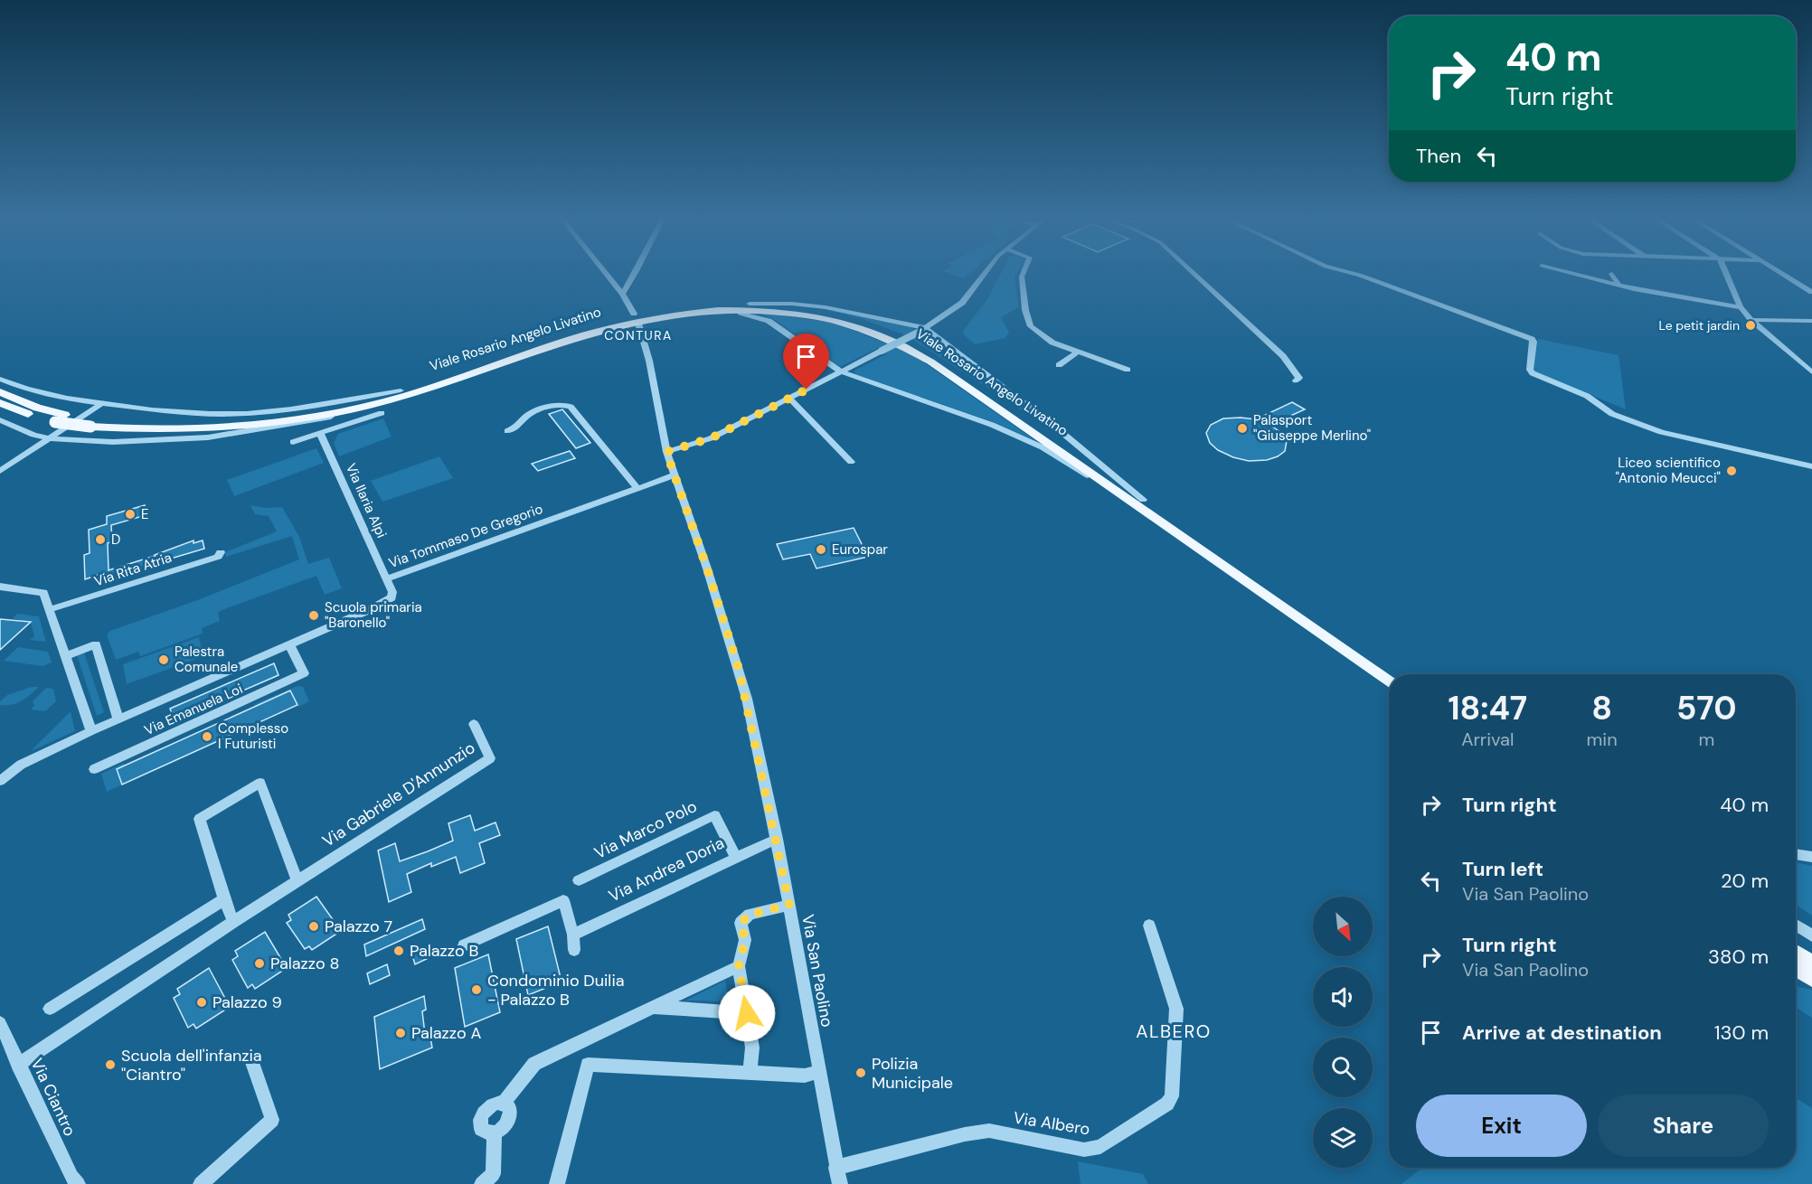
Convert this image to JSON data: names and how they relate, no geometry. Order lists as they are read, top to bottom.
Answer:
{
  "streets": {
    "main road": ["Viale Rosario Angelo Livatino"],
    "street": [
      "Via Ilaria Alpi",
      "Via Tommaso De Gregorio",
      "Via Rita Atria",
      "Via Emanuela Loi",
      "Via Gabriele D'Annunzio",
      "Via Marco Polo",
      "Via Andrea Doria",
      "Via San Paolino",
      "Via Ciantro",
      "Via Albero"
    ]
  },
  "crossings": [
    ["Via Ilaria Alpi", "Via Tommaso De Gregorio"],
    ["Via Tommaso De Gregorio", "Via Emanuela Loi"],
    ["Via Tommaso De Gregorio", "Via San Paolino"],
    ["Via Gabriele D'Annunzio", "Via Ciantro"],
    ["Via Marco Polo", "Via Andrea Doria"],
    ["Via Andrea Doria", "Via San Paolino"],
    ["Via San Paolino", "Via Albero"]
  ],
  "districts": ["CONTURA", "ALBERO"],
  "places": [
    "Le petit jardin",
    "Palasport \"Giuseppe Merlino\"",
    "Liceo scientifico \"Antonio Meucci\"",
    "E",
    "D",
    "Eurospar",
    "Scuola primaria \"Baronello\"",
    "Palestra Comunale",
    "Complesso I Futuristi",
    "Palazzo 7",
    "Palazzo B",
    "Palazzo 8",
    "Condominio Duilia - Palazzo B",
    "Palazzo 9",
    "Palazzo A",
    "Scuola dell'infanzia \"Ciantro\"",
    "Polizia Municipale"
  ],
  "north": "bottom right",
  "page": {
    "turn": ["40 m", "Turn right"],
    "then": "Then",
    "eta": [
      "18:47",
      "Arrival",
      "8",
      "min",
      "570",
      "m"
    ],
    "list": [
      {
        "name": "Turn right",
        "value": "40 m"
      },
      {
        "name": "Turn left",
        "note": "Via San Paolino",
        "value": "20 m"
      },
      {
        "name": "Turn right",
        "note": "Via San Paolino",
        "value": "380 m"
      },
      {
        "name": "Arrive at destination",
        "value": "130 m"
      }
    ],
    "buttons": ["Exit", "Share"]
  }
}
